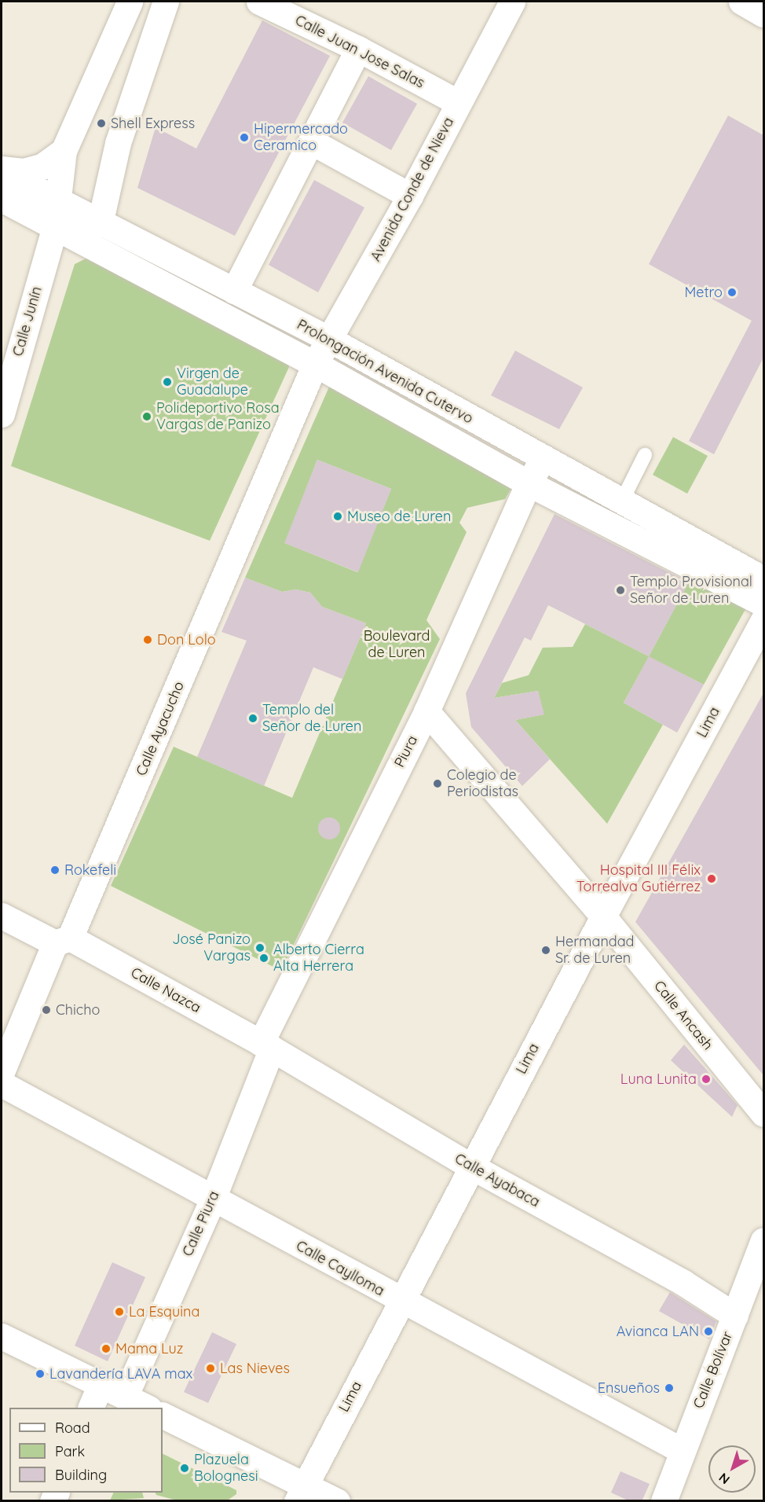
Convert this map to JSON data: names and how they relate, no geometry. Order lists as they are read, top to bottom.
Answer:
{
  "streets": {
    "street": [
      "Calle Juan Jose Salas",
      "Avenida Conde de Nieva",
      "Calle Junín",
      "Prolongación Avenida Cutervo",
      "Lima",
      "Calle Ayacucho",
      "Piura",
      "Calle Nazca",
      "Calle Ancash",
      "Calle Ayabaca",
      "Calle Piura",
      "Calle Caylloma",
      "Calle Bolívar"
    ]
  },
  "crossings": [
    ["Calle Juan Jose Salas", "Avenida Conde de Nieva"],
    ["Avenida Conde de Nieva", "Prolongación Avenida Cutervo"],
    ["Avenida Conde de Nieva", "Calle Ayacucho"],
    ["Calle Junín", "Prolongación Avenida Cutervo"],
    ["Prolongación Avenida Cutervo", "Calle Ayacucho"],
    ["Prolongación Avenida Cutervo", "Piura"],
    ["Lima", "Calle Ancash"],
    ["Lima", "Calle Ayabaca"],
    ["Lima", "Calle Caylloma"],
    ["Calle Ayacucho", "Calle Nazca"],
    ["Piura", "Calle Nazca"],
    ["Piura", "Calle Ancash"],
    ["Piura", "Calle Ayabaca"],
    ["Piura", "Calle Piura"],
    ["Calle Nazca", "Calle Ayabaca"],
    ["Calle Nazca", "Calle Piura"],
    ["Calle Ayabaca", "Calle Piura"],
    ["Calle Ayabaca", "Calle Bolívar"],
    ["Calle Piura", "Calle Caylloma"],
    ["Calle Caylloma", "Calle Bolívar"]
  ],
  "parks": ["Boulevard de Luren"],
  "places": [
    "Shell Express",
    "Hipermercado Ceramico",
    "Metro",
    "Virgen de Guadalupe",
    "Polideportivo Rosa Vargas de Panizo",
    "Museo de Luren",
    "Templo Provisional Señor de Luren",
    "Don Lolo",
    "Templo del Señor de Luren",
    "Colegio de Periodistas",
    "Rokefeli",
    "Hospital III Félix Torrealva Gutiérrez",
    "José Panizo Vargas",
    "Hermandad Sr. de Luren",
    "Alberto Cierra Alta Herrera",
    "Chicho",
    "Luna Lunita",
    "La Esquina",
    "Avianca LAN",
    "Mama Luz",
    "Las Nieves",
    "Lavandería LAVA max",
    "Ensueños",
    "Plazuela Bolognesi"
  ],
  "legend": ["Road", "Park", "Building"],
  "north": "bottom left"
}
